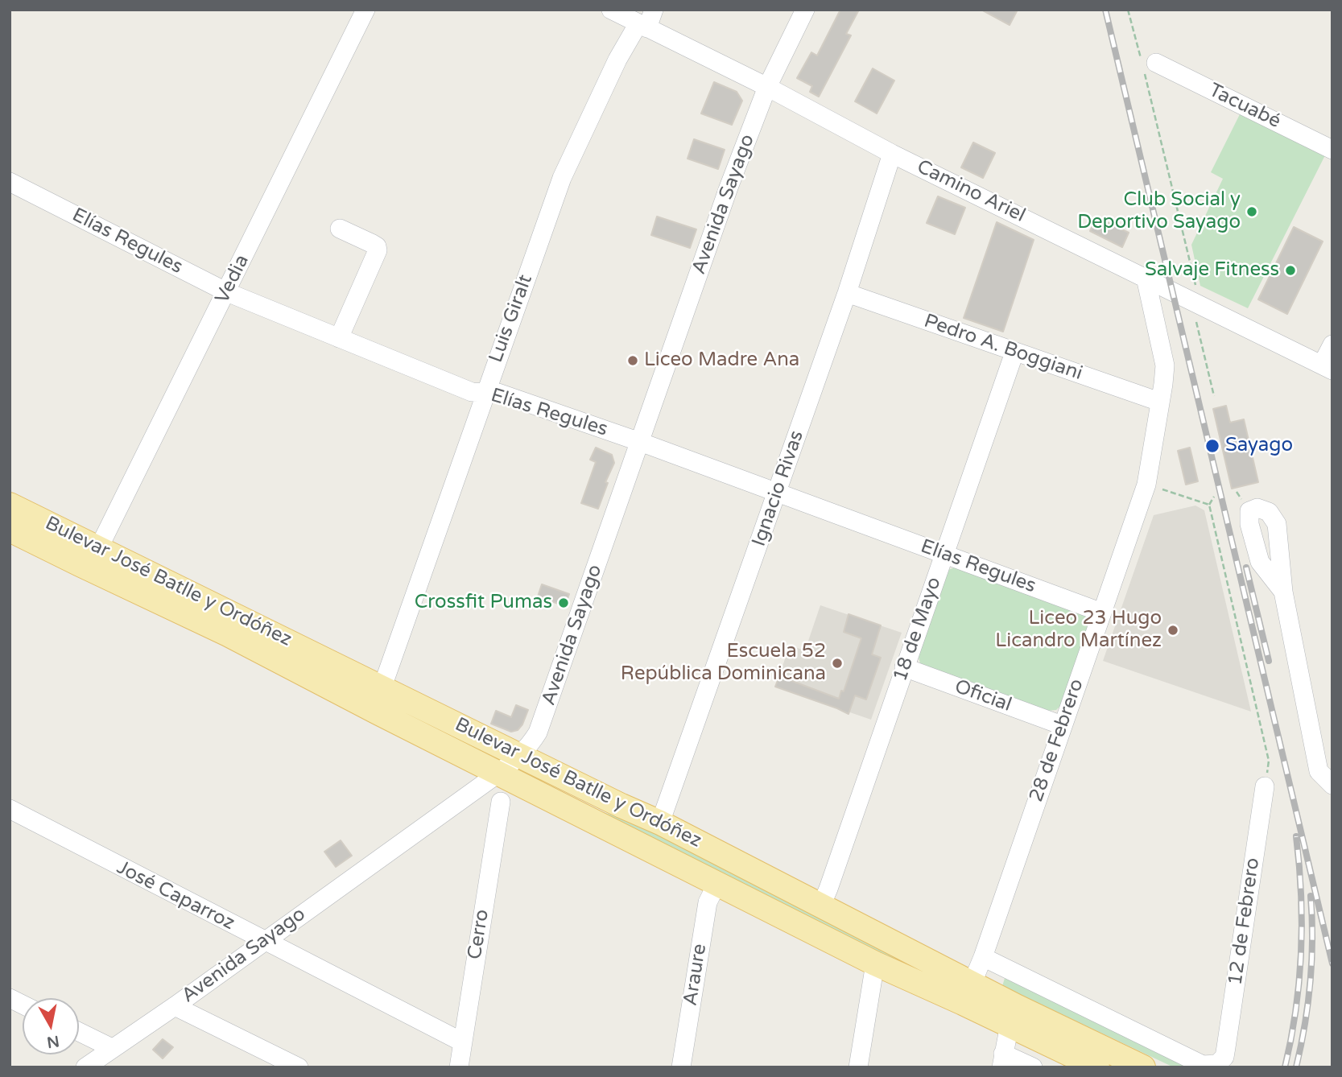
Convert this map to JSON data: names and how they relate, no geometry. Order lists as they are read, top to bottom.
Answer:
{
  "streets": {
    "main road": ["Bulevar José Batlle y Ordóñez"],
    "street": [
      "Tacuabé",
      "Camino Ariel",
      "Avenida Sayago",
      "Elías Regules",
      "Vedia",
      "Luis Giralt",
      "Pedro A. Boggiani",
      "Ignacio Rivas",
      "18 de Mayo",
      "Oficial",
      "28 de Febrero",
      "José Caparroz",
      "12 de Febrero",
      "Cerro",
      "Araure"
    ]
  },
  "crossings": [
    ["Camino Ariel", "Avenida Sayago"],
    ["Camino Ariel", "Luis Giralt"],
    ["Camino Ariel", "Ignacio Rivas"],
    ["Camino Ariel", "28 de Febrero"],
    ["Avenida Sayago", "Elías Regules"],
    ["Avenida Sayago", "Bulevar José Batlle y Ordóñez"],
    ["Avenida Sayago", "José Caparroz"],
    ["Elías Regules", "Vedia"],
    ["Elías Regules", "Luis Giralt"],
    ["Elías Regules", "Ignacio Rivas"],
    ["Elías Regules", "18 de Mayo"],
    ["Elías Regules", "28 de Febrero"],
    ["Vedia", "Bulevar José Batlle y Ordóñez"],
    ["Luis Giralt", "Bulevar José Batlle y Ordóñez"],
    ["Pedro A. Boggiani", "Ignacio Rivas"],
    ["Pedro A. Boggiani", "18 de Mayo"],
    ["Pedro A. Boggiani", "28 de Febrero"],
    ["Ignacio Rivas", "Bulevar José Batlle y Ordóñez"],
    ["Bulevar José Batlle y Ordóñez", "18 de Mayo"],
    ["Bulevar José Batlle y Ordóñez", "28 de Febrero"],
    ["Bulevar José Batlle y Ordóñez", "Araure"],
    ["18 de Mayo", "Oficial"],
    ["Oficial", "28 de Febrero"],
    ["28 de Febrero", "12 de Febrero"],
    ["José Caparroz", "Cerro"]
  ],
  "places": [
    "Club Social y Deportivo Sayago",
    "Salvaje Fitness",
    "Liceo Madre Ana",
    "Sayago",
    "Crossfit Pumas",
    "Liceo 23 Hugo Licandro Martínez",
    "Escuela 52 República Dominicana"
  ],
  "north": "bottom"
}
